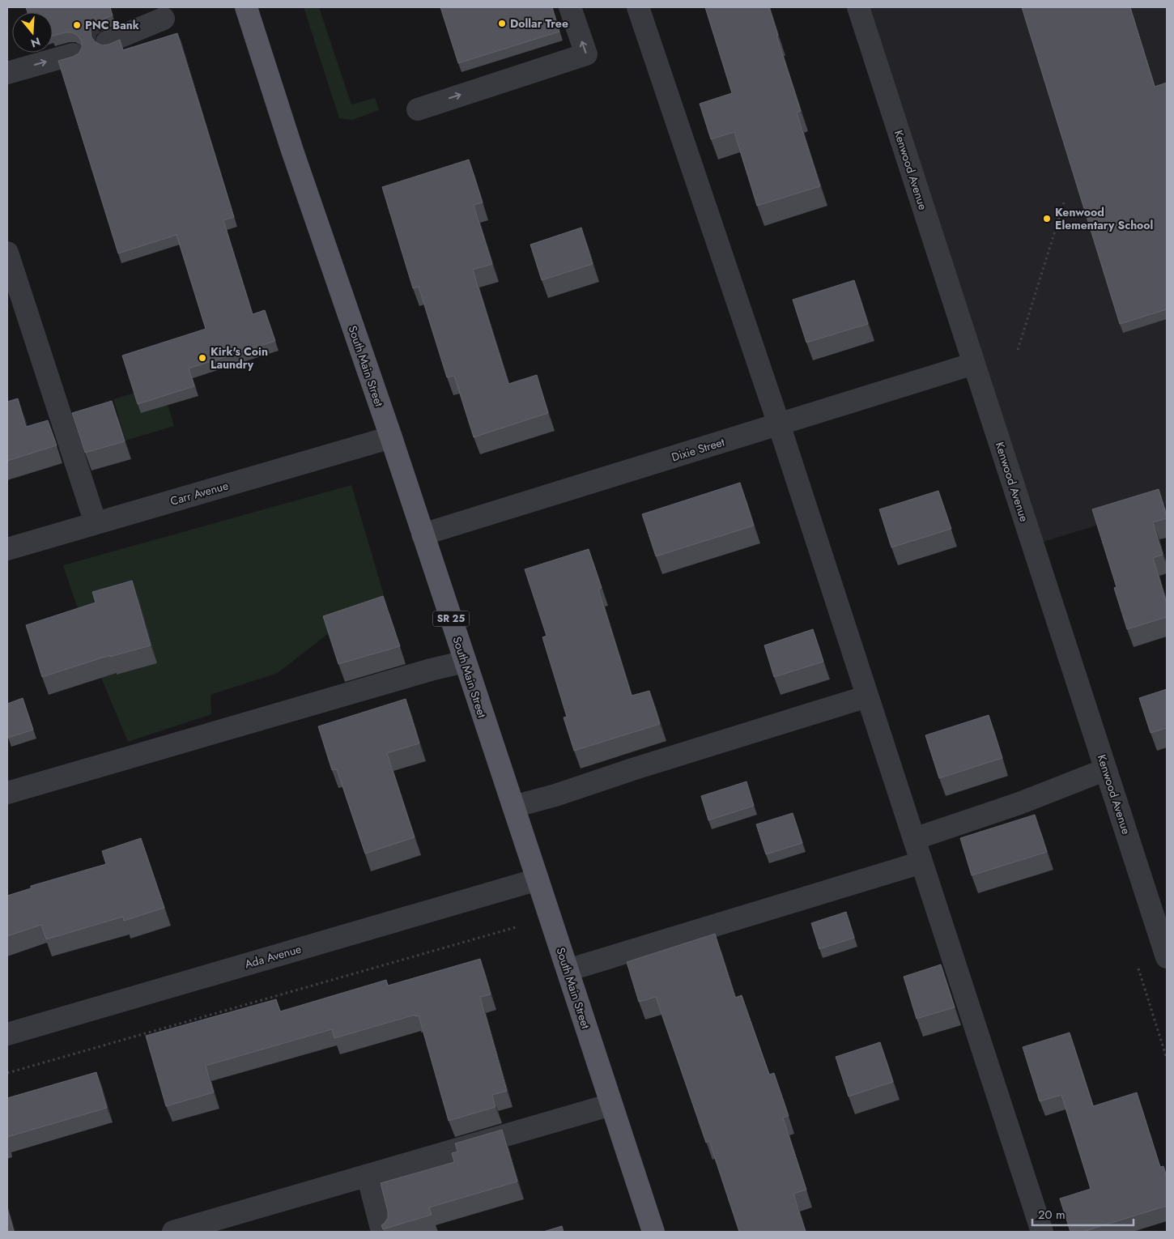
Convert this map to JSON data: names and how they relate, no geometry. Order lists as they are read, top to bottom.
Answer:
{
  "streets": {
    "main road": ["South Main Street", "SR 25"],
    "street": [
      "Kenwood Avenue",
      "Dixie Street",
      "Carr Avenue",
      "Ada Avenue"
    ]
  },
  "crossings": [
    ["Kenwood Avenue", "Dixie Street"],
    ["South Main Street", "Dixie Street"],
    ["South Main Street", "Carr Avenue"],
    ["South Main Street", "Ada Avenue"]
  ],
  "places": [
    "Dollar Tree",
    "PNC Bank",
    "Kenwood Elementary School",
    "Kirk's Coin Laundry"
  ],
  "scale_bar": "20 m",
  "north": "bottom"
}
